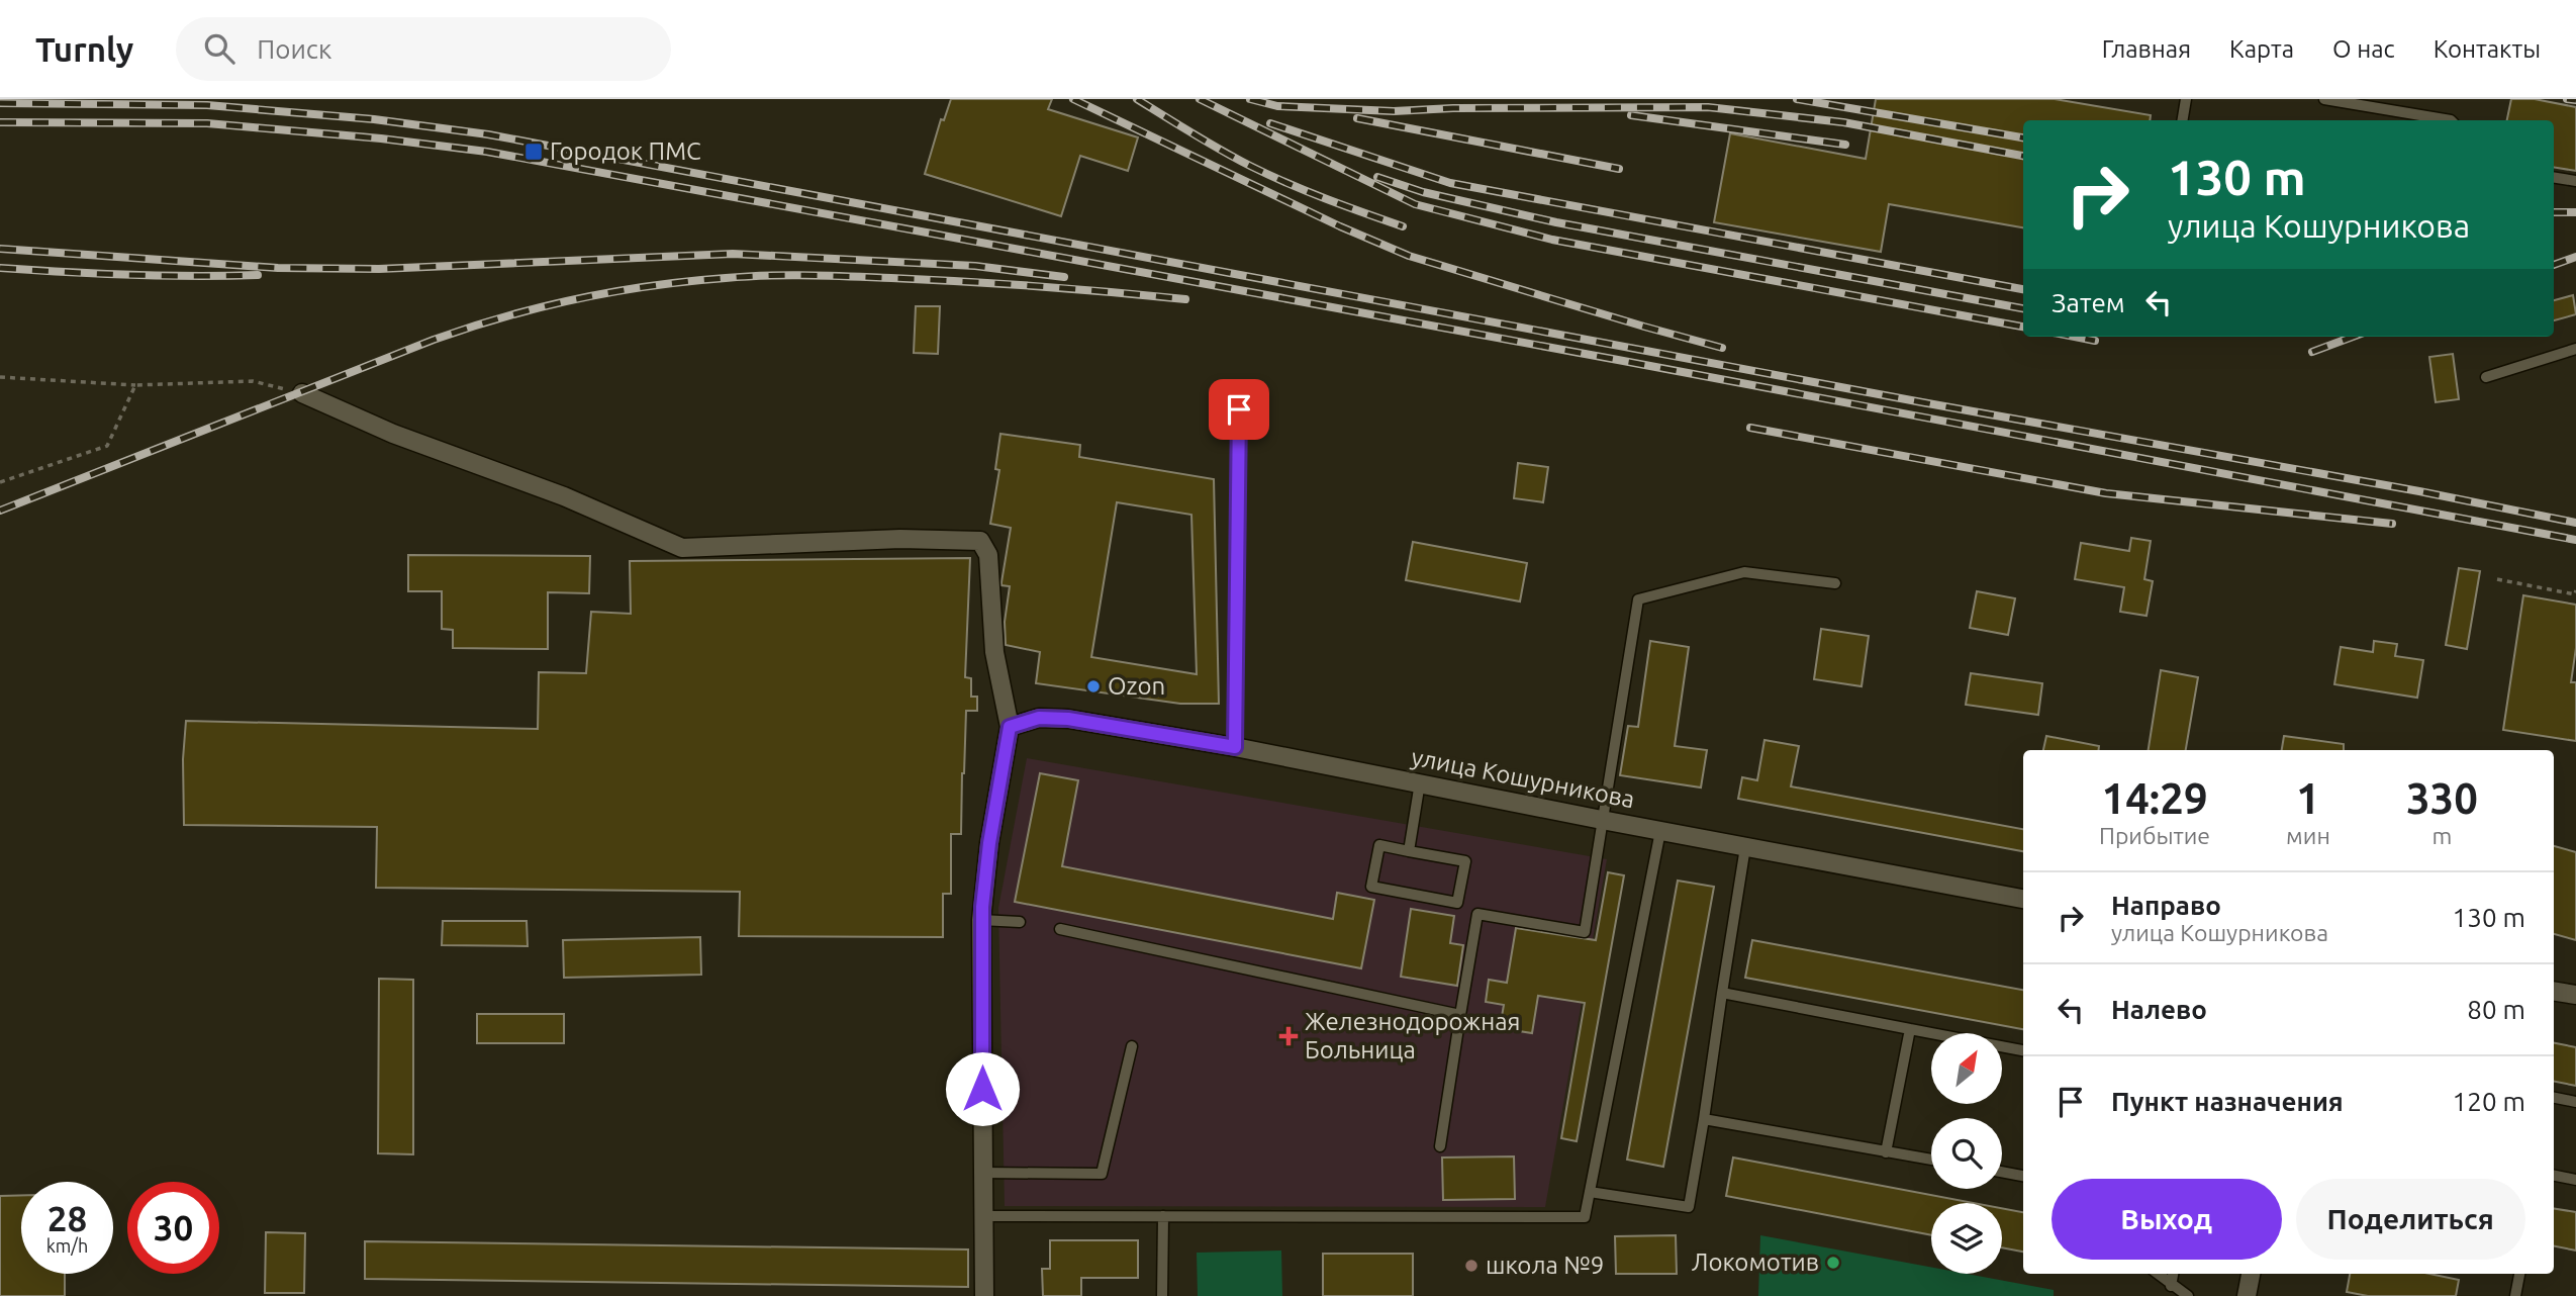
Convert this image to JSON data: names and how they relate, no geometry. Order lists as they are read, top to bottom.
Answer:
{
  "streets": {
    "street": ["улица Кошурникова"]
  },
  "places": {
    "transit": ["Городок ПМС"],
    "other": ["Ozon", "Локомотив", "школа №9"],
    "health": ["Железнодорожная Больница"]
  },
  "north": "top right",
  "page": {
    "header": "Turnly",
    "search": "Поиск",
    "nav": [
      "Главная",
      "Карта",
      "О нас",
      "Контакты"
    ],
    "turn": ["130 m", "улица Кошурникова"],
    "then": "Затем",
    "eta": [
      "14:29",
      "Прибытие",
      "1",
      "мин",
      "330",
      "m"
    ],
    "list": [
      {
        "name": "Направо",
        "note": "улица Кошурникова",
        "value": "130 m"
      },
      {
        "name": "Налево",
        "value": "80 m"
      },
      {
        "name": "Пункт назначения",
        "value": "120 m"
      }
    ],
    "buttons": ["Выход", "Поделиться"],
    "speed": "28 km/h",
    "limit": "30"
  }
}
